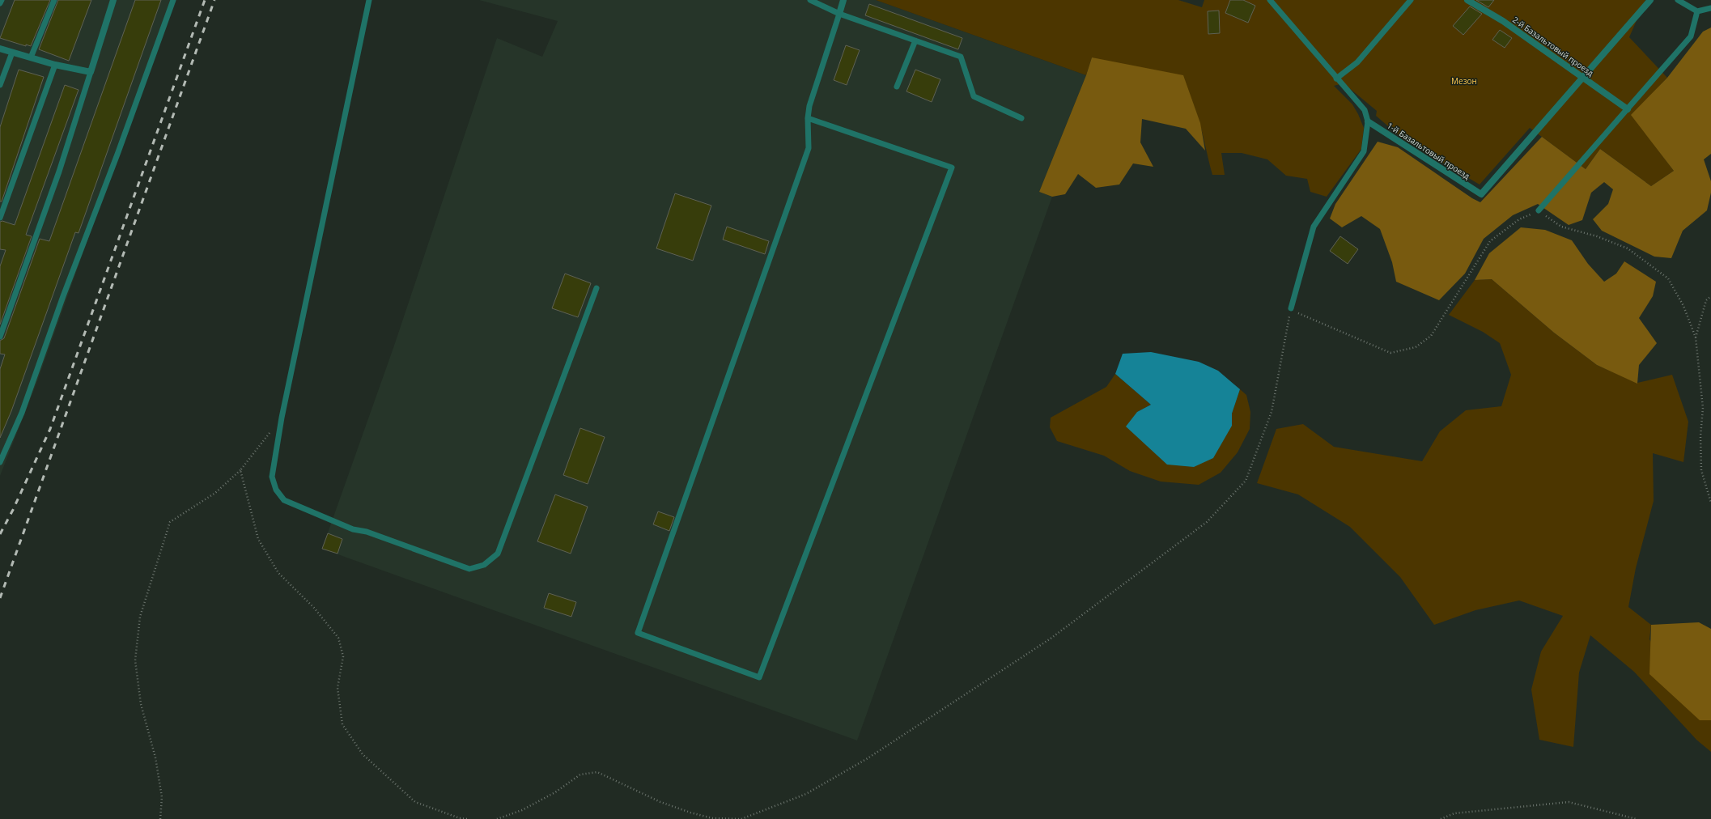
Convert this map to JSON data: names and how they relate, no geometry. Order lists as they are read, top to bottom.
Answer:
{
  "streets": {
    "street": ["2-й Базальтовый проезд", "1-й Базальтовый проезд"]
  },
  "crossings": [
    ["2-й Базальтовый проезд", "1-й Базальтовый проезд"]
  ],
  "parks": ["Мезон"]
}
